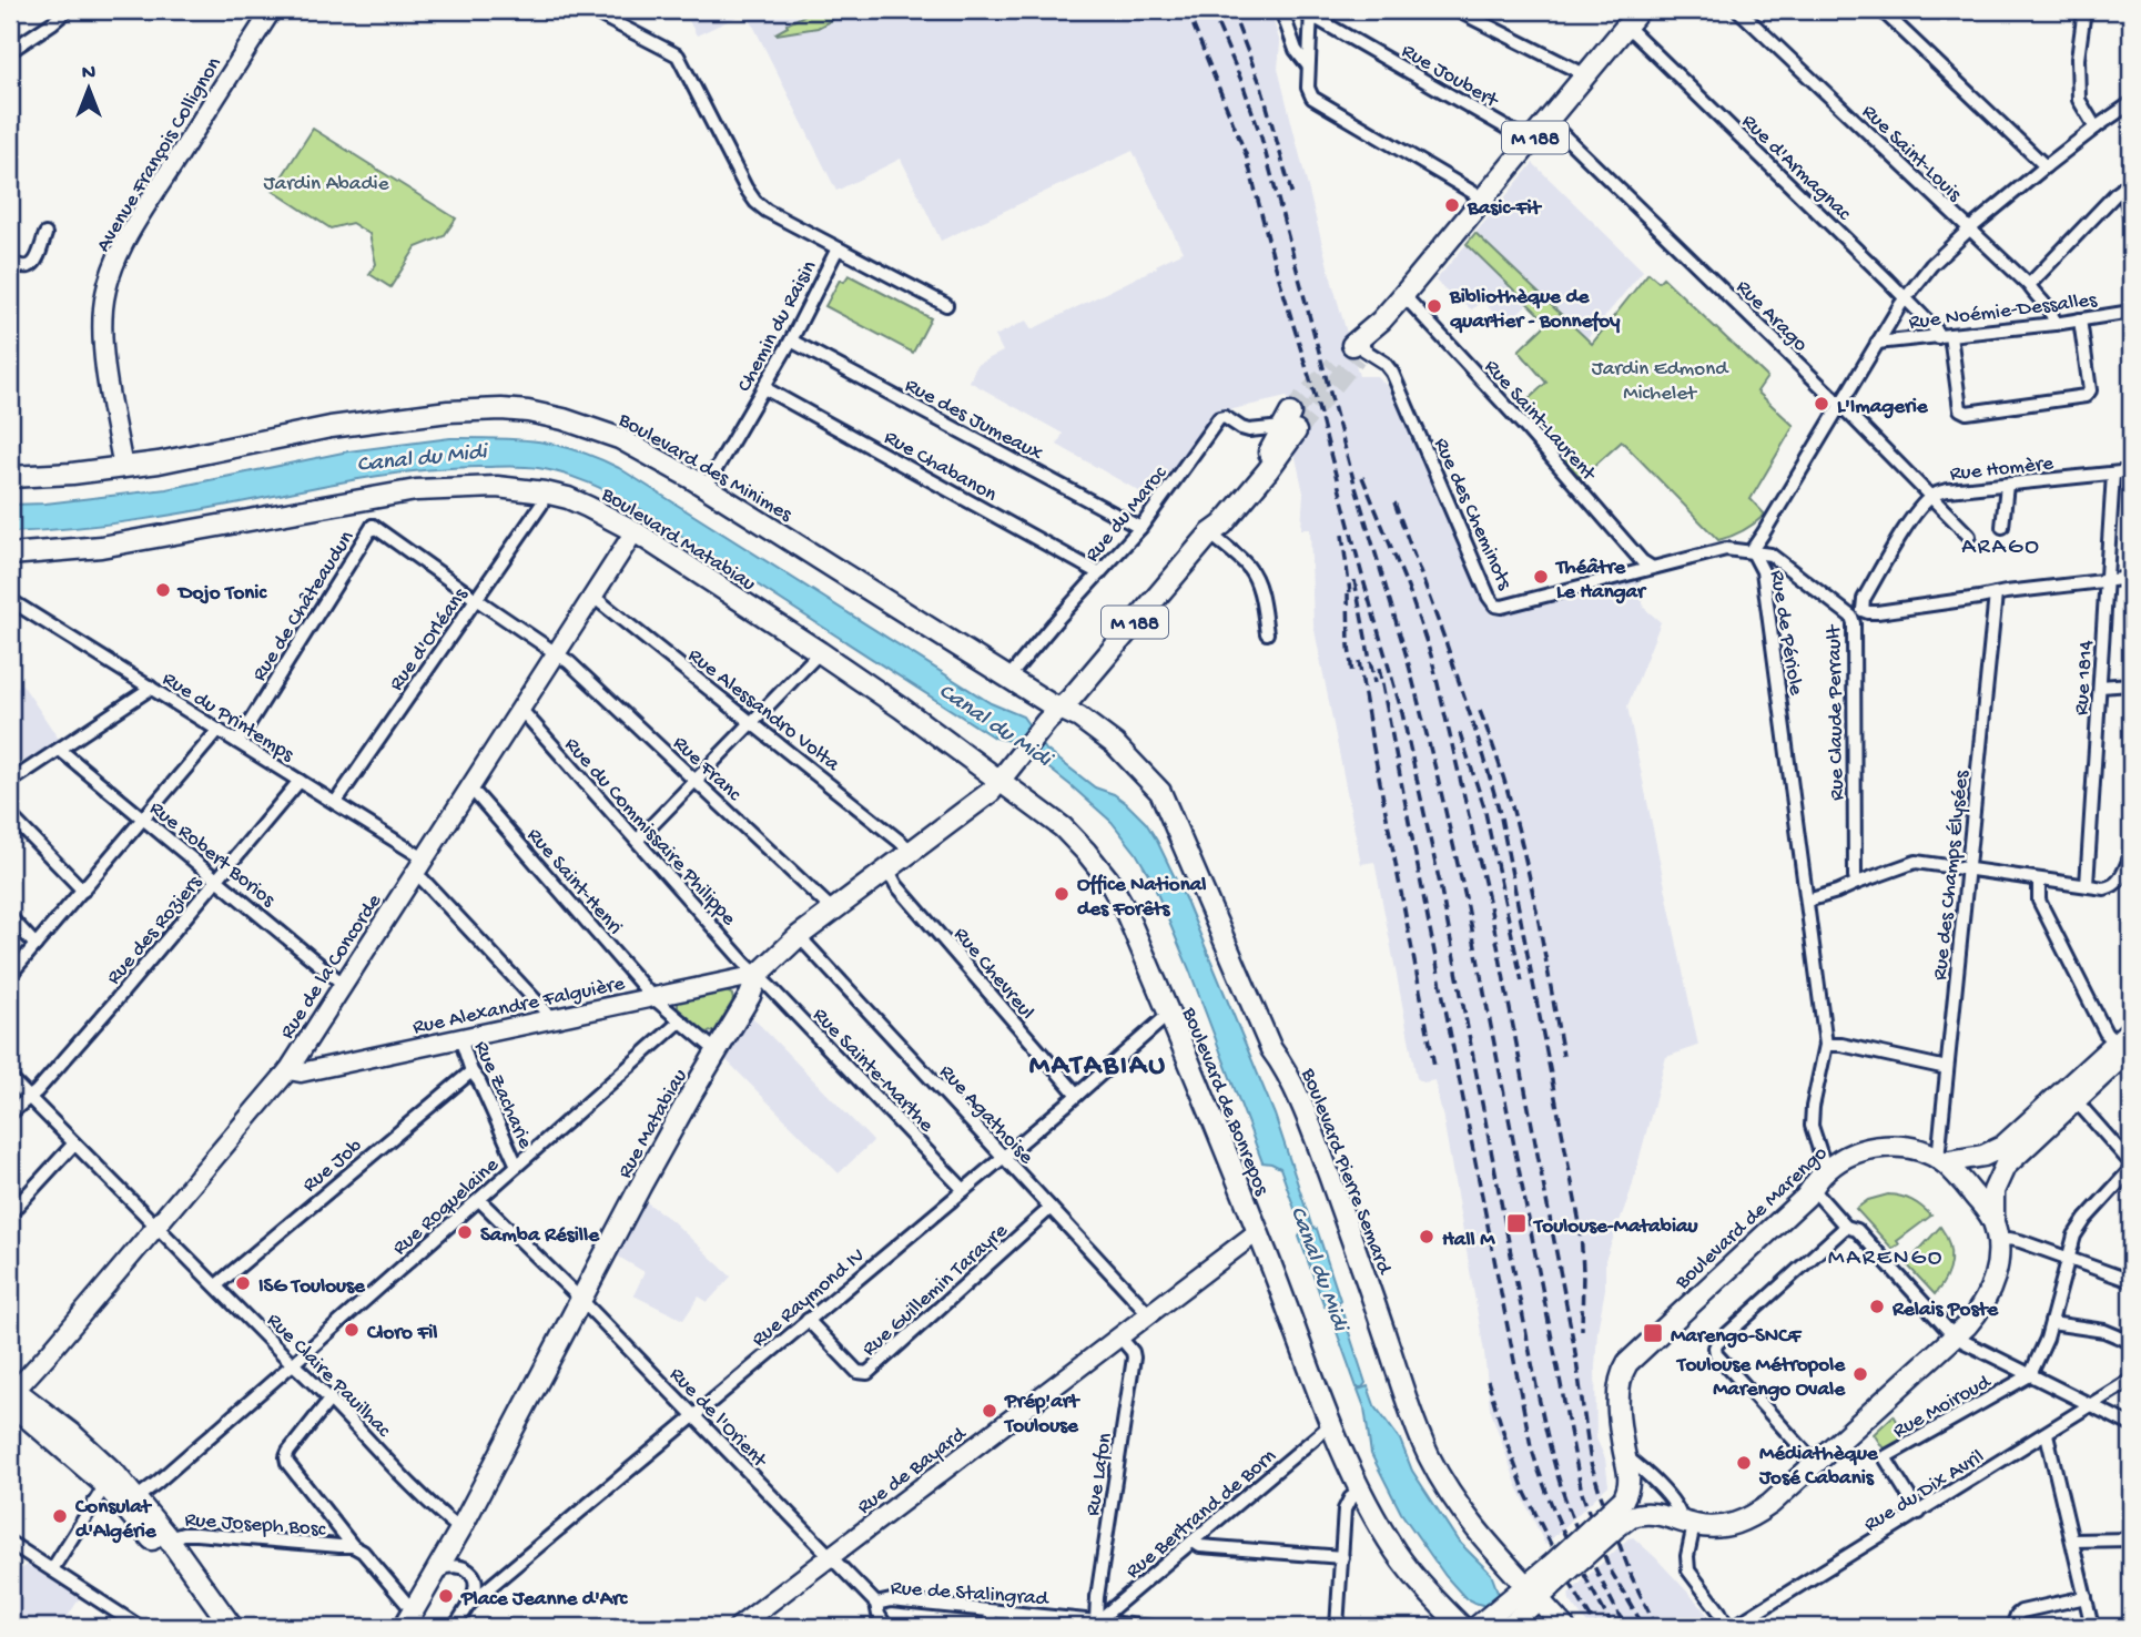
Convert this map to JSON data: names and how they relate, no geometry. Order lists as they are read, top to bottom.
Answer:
{
  "streets": {
    "main road": [
      "M 188",
      "Boulevard des Minimes",
      "Boulevard Matabiau",
      "Boulevard de Bonrepos",
      "Rue Matabiau",
      "Boulevard Pierre Semard",
      "Boulevard de Marengo"
    ],
    "street": [
      "Rue Joubert",
      "Rue Saint-Louis",
      "Avenue François Collignon",
      "Rue d'Armagnac",
      "Rue Noémie-Dessalles",
      "Rue Arago",
      "Chemin du Raisin",
      "Rue des Jumeaux",
      "Rue Saint-Laurent",
      "Rue Chabanon",
      "Rue Homère",
      "Rue du Maroc",
      "Rue des Cheminots",
      "Rue de Châteaudun",
      "Rue de Périole",
      "Rue d'Orléans",
      "Rue 1814",
      "Rue Alessandro Volta",
      "Rue Claude Perrault",
      "Rue du Printemps",
      "Rue Franc",
      "Rue du Commissaire Philippe",
      "Rue Robert Borios",
      "Rue des Champs Élysées",
      "Rue Saint-Henri",
      "Rue des Roziers",
      "Rue de la Concorde",
      "Rue Chevreul",
      "Rue Alexandre Falguière",
      "Rue Sainte-Marthe",
      "Rue Zacharie",
      "Rue Agathoise",
      "Rue Job",
      "Rue Roquelaine",
      "Rue Guillemin Tarayre",
      "Rue Raymond IV",
      "Rue Claire Pauilhac",
      "Rue Moiroud",
      "Rue de l'Orient",
      "Rue de Bayard",
      "Rue Lafon",
      "Rue du Dix Avril",
      "Rue Bertrand de Born",
      "Rue Joseph Bosc",
      "Rue de Stalingrad"
    ]
  },
  "crossings": [
    ["Rue Joubert", "M 188"],
    ["M 188", "Rue d'Armagnac"],
    ["M 188", "Rue Arago"],
    ["M 188", "Rue Saint-Laurent"],
    ["M 188", "Boulevard des Minimes"],
    ["M 188", "Rue du Maroc"],
    ["M 188", "Rue des Cheminots"],
    ["M 188", "Rue Matabiau"],
    ["M 188", "Boulevard Pierre Semard"],
    ["Rue Saint-Louis", "Rue Noémie-Dessalles"],
    ["Rue Saint-Louis", "Rue de Périole"],
    ["Avenue François Collignon", "Boulevard des Minimes"],
    ["Rue d'Armagnac", "Rue Noémie-Dessalles"],
    ["Rue d'Armagnac", "Rue de Périole"],
    ["Rue Noémie-Dessalles", "Rue de Périole"],
    ["Rue Arago", "Rue Homère"],
    ["Rue Arago", "Rue de Périole"],
    ["Chemin du Raisin", "Rue des Jumeaux"],
    ["Chemin du Raisin", "Rue Chabanon"],
    ["Chemin du Raisin", "Boulevard des Minimes"],
    ["Rue des Jumeaux", "Rue du Maroc"],
    ["Rue Saint-Laurent", "Rue des Cheminots"],
    ["Rue Chabanon", "Rue du Maroc"],
    ["Boulevard des Minimes", "Rue du Maroc"],
    ["Boulevard des Minimes", "Rue Matabiau"],
    ["Boulevard des Minimes", "Boulevard Pierre Semard"],
    ["Rue Homère", "Rue 1814"],
    ["Rue Homère", "Rue Claude Perrault"],
    ["Rue des Cheminots", "Rue de Périole"],
    ["Rue des Cheminots", "Rue Claude Perrault"],
    ["Boulevard Matabiau", "Rue de Châteaudun"],
    ["Boulevard Matabiau", "Rue d'Orléans"],
    ["Boulevard Matabiau", "Rue de la Concorde"],
    ["Boulevard Matabiau", "Boulevard de Bonrepos"],
    ["Boulevard Matabiau", "Rue Matabiau"],
    ["Rue de Châteaudun", "Rue du Printemps"],
    ["Rue de Châteaudun", "Rue Franc"],
    ["Rue de Périole", "Rue Claude Perrault"],
    ["Rue de Périole", "Boulevard de Marengo"],
    ["Rue d'Orléans", "Rue du Printemps"],
    ["Rue d'Orléans", "Rue Franc"],
    ["Rue Alessandro Volta", "Rue de la Concorde"],
    ["Rue Alessandro Volta", "Rue Matabiau"],
    ["Rue du Printemps", "Rue des Roziers"],
    ["Rue du Printemps", "Rue de la Concorde"],
    ["Rue du Printemps", "Rue Alexandre Falguière"],
    ["Rue Franc", "Rue de la Concorde"],
    ["Rue Franc", "Rue Matabiau"],
    ["Rue du Commissaire Philippe", "Rue de la Concorde"],
    ["Rue du Commissaire Philippe", "Rue Alexandre Falguière"],
    ["Rue du Commissaire Philippe", "Rue Sainte-Marthe"],
    ["Rue du Commissaire Philippe", "Rue Matabiau"],
    ["Rue Robert Borios", "Rue des Roziers"],
    ["Rue Robert Borios", "Rue de la Concorde"],
    ["Rue des Champs Élysées", "Boulevard de Marengo"],
    ["Rue Saint-Henri", "Rue de la Concorde"],
    ["Rue Saint-Henri", "Rue Alexandre Falguière"],
    ["Rue Saint-Henri", "Rue Matabiau"],
    ["Rue Saint-Henri", "Rue Roquelaine"],
    ["Rue des Roziers", "Rue Claire Pauilhac"],
    ["Rue de la Concorde", "Rue Alexandre Falguière"],
    ["Rue de la Concorde", "Rue Claire Pauilhac"],
    ["Rue Chevreul", "Rue Matabiau"],
    ["Rue Chevreul", "Rue Raymond IV"],
    ["Rue Alexandre Falguière", "Rue Sainte-Marthe"],
    ["Rue Alexandre Falguière", "Rue Zacharie"],
    ["Rue Alexandre Falguière", "Rue Matabiau"],
    ["Rue Sainte-Marthe", "Rue Matabiau"],
    ["Rue Sainte-Marthe", "Rue Raymond IV"],
    ["Rue Zacharie", "Rue Job"],
    ["Rue Zacharie", "Rue Roquelaine"],
    ["Boulevard de Bonrepos", "Rue Matabiau"],
    ["Boulevard de Bonrepos", "Rue Raymond IV"],
    ["Boulevard de Bonrepos", "Rue de Bayard"],
    ["Boulevard de Bonrepos", "Rue Bertrand de Born"],
    ["Rue Agathoise", "Rue Matabiau"],
    ["Rue Agathoise", "Rue Guillemin Tarayre"],
    ["Rue Agathoise", "Rue Raymond IV"],
    ["Rue Agathoise", "Rue de Bayard"],
    ["Rue Matabiau", "Boulevard Pierre Semard"],
    ["Rue Matabiau", "Rue Claire Pauilhac"],
    ["Rue Matabiau", "Rue de l'Orient"],
    ["Rue Job", "Rue Claire Pauilhac"],
    ["Rue Roquelaine", "Rue Claire Pauilhac"],
    ["Rue Roquelaine", "Rue de l'Orient"],
    ["Rue Guillemin Tarayre", "Rue Raymond IV"],
    ["Rue Raymond IV", "Rue de l'Orient"],
    ["Rue Moiroud", "Rue du Dix Avril"],
    ["Rue de l'Orient", "Rue de Bayard"],
    ["Rue de l'Orient", "Rue de Stalingrad"],
    ["Rue de Bayard", "Rue Lafon"],
    ["Rue Lafon", "Rue Bertrand de Born"],
    ["Rue Lafon", "Rue de Stalingrad"],
    ["Rue Bertrand de Born", "Rue de Stalingrad"]
  ],
  "districts": ["ARAGO", "MATABIAU", "MARENGO"],
  "water": ["Canal du Midi"],
  "parks": ["Jardin Abadie", "Jardin Edmond Michelet"],
  "places": {
    "other": [
      "Basic-Fit",
      "Bibliothèque de quartier - Bonnefoy",
      "L'Imagerie",
      "Théâtre Le Hangar",
      "Dojo Tonic",
      "Office National des Forêts",
      "Samba Résille",
      "Hall M",
      "ISG Toulouse",
      "Relais Poste",
      "Cloro Fil",
      "Toulouse Métropole Marengo Ovale",
      "Prép'art Toulouse",
      "Médiathèque José Cabanis",
      "Consulat d'Algérie",
      "Place Jeanne d'Arc"
    ],
    "transit": ["Toulouse-Matabiau", "Marengo-SNCF"]
  },
  "north": "top"
}
